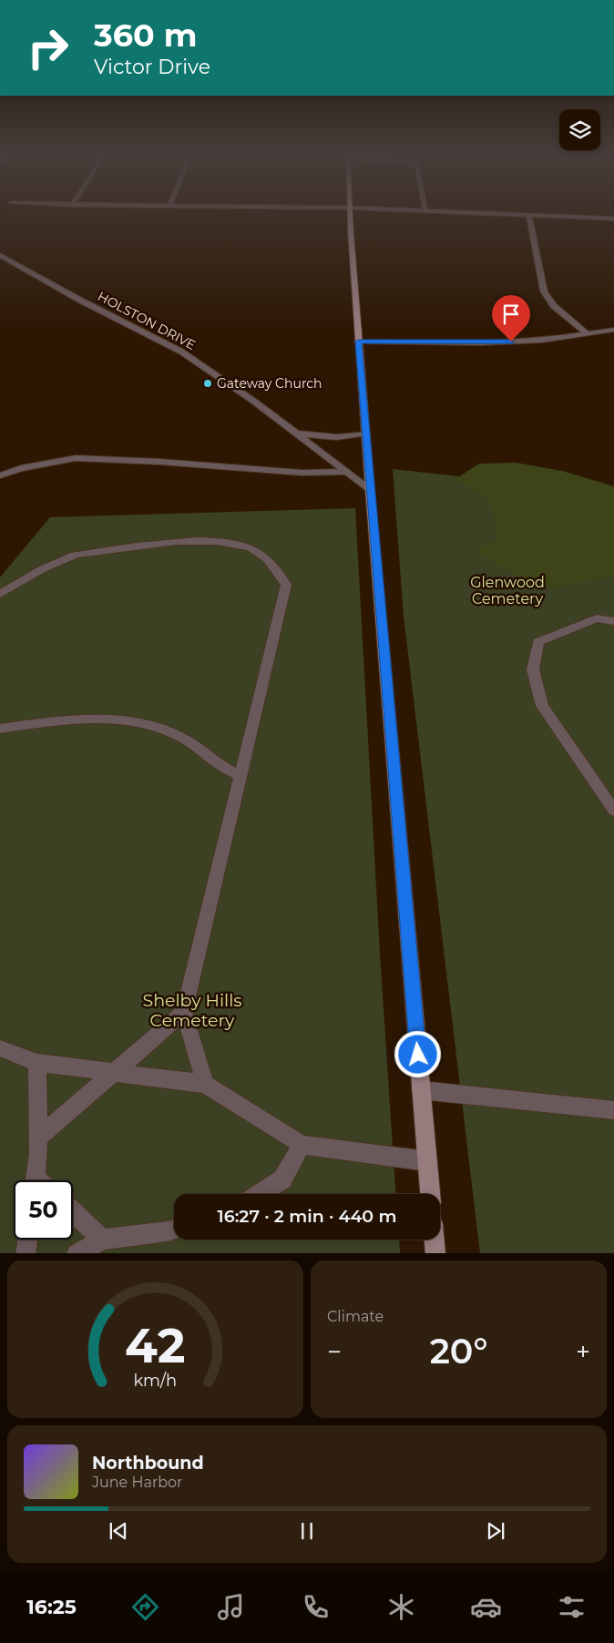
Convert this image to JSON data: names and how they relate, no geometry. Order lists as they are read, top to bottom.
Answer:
{
  "streets": {
    "street": ["HOLSTON DRIVE"]
  },
  "parks": ["Glenwood Cemetery", "Shelby Hills Cemetery"],
  "places": ["Gateway Church"],
  "page": {
    "turn": ["360 m", "Victor Drive"],
    "limit": "50",
    "trip": "16:27 · 2 min · 440 m",
    "tile": "Climate",
    "heat": ["−", "20°", "+"],
    "song": ["Northbound", "June Harbor"],
    "tabs": "16:25",
    "gauge": ["42", "km/h"]
  }
}
